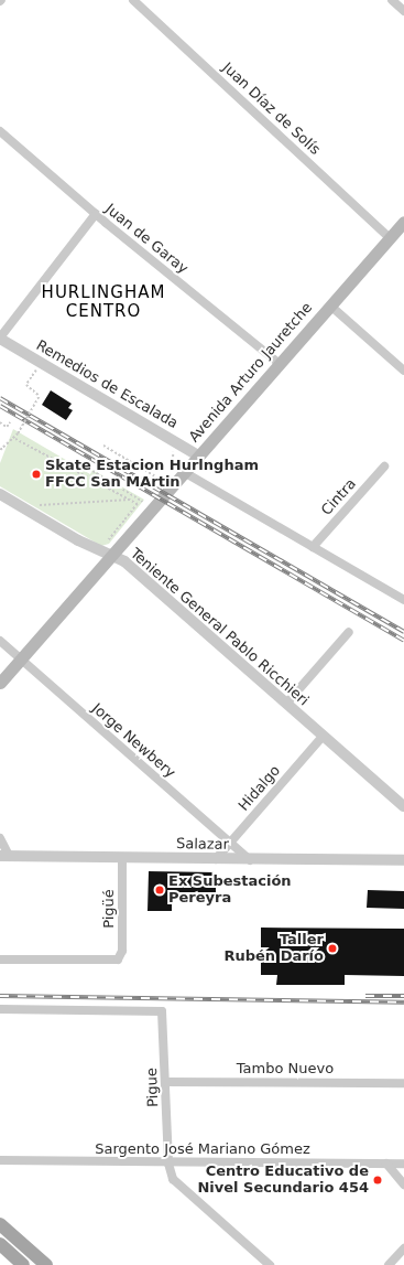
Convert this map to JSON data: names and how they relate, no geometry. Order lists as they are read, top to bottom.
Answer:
{
  "streets": {
    "main road": ["Avenida Arturo Jauretche"],
    "street": [
      "Juan Díaz de Solís",
      "Juan de Garay",
      "Remedios de Escalada",
      "Cintra",
      "Teniente General Pablo Ricchieri",
      "Jorge Newbery",
      "Hidalgo",
      "Salazar",
      "Pigüé",
      "Tambo Nuevo",
      "Pigue",
      "Sargento José Mariano Gómez"
    ]
  },
  "crossings": [
    ["Juan Díaz de Solís", "Avenida Arturo Jauretche"],
    ["Juan de Garay", "Avenida Arturo Jauretche"],
    ["Avenida Arturo Jauretche", "Remedios de Escalada"],
    ["Avenida Arturo Jauretche", "Teniente General Pablo Ricchieri"],
    ["Avenida Arturo Jauretche", "Jorge Newbery"],
    ["Teniente General Pablo Ricchieri", "Hidalgo"],
    ["Jorge Newbery", "Hidalgo"],
    ["Jorge Newbery", "Salazar"],
    ["Hidalgo", "Salazar"],
    ["Salazar", "Pigüé"],
    ["Tambo Nuevo", "Pigue"],
    ["Pigue", "Sargento José Mariano Gómez"]
  ],
  "districts": ["HURLINGHAM CENTRO"],
  "places": [
    "Skate Estacion Hurlngham FFCC San MArtin",
    "Ex Subestación Pereyra",
    "Taller Rubén Darío",
    "Centro Educativo de Nivel Secundario 454"
  ]
}
